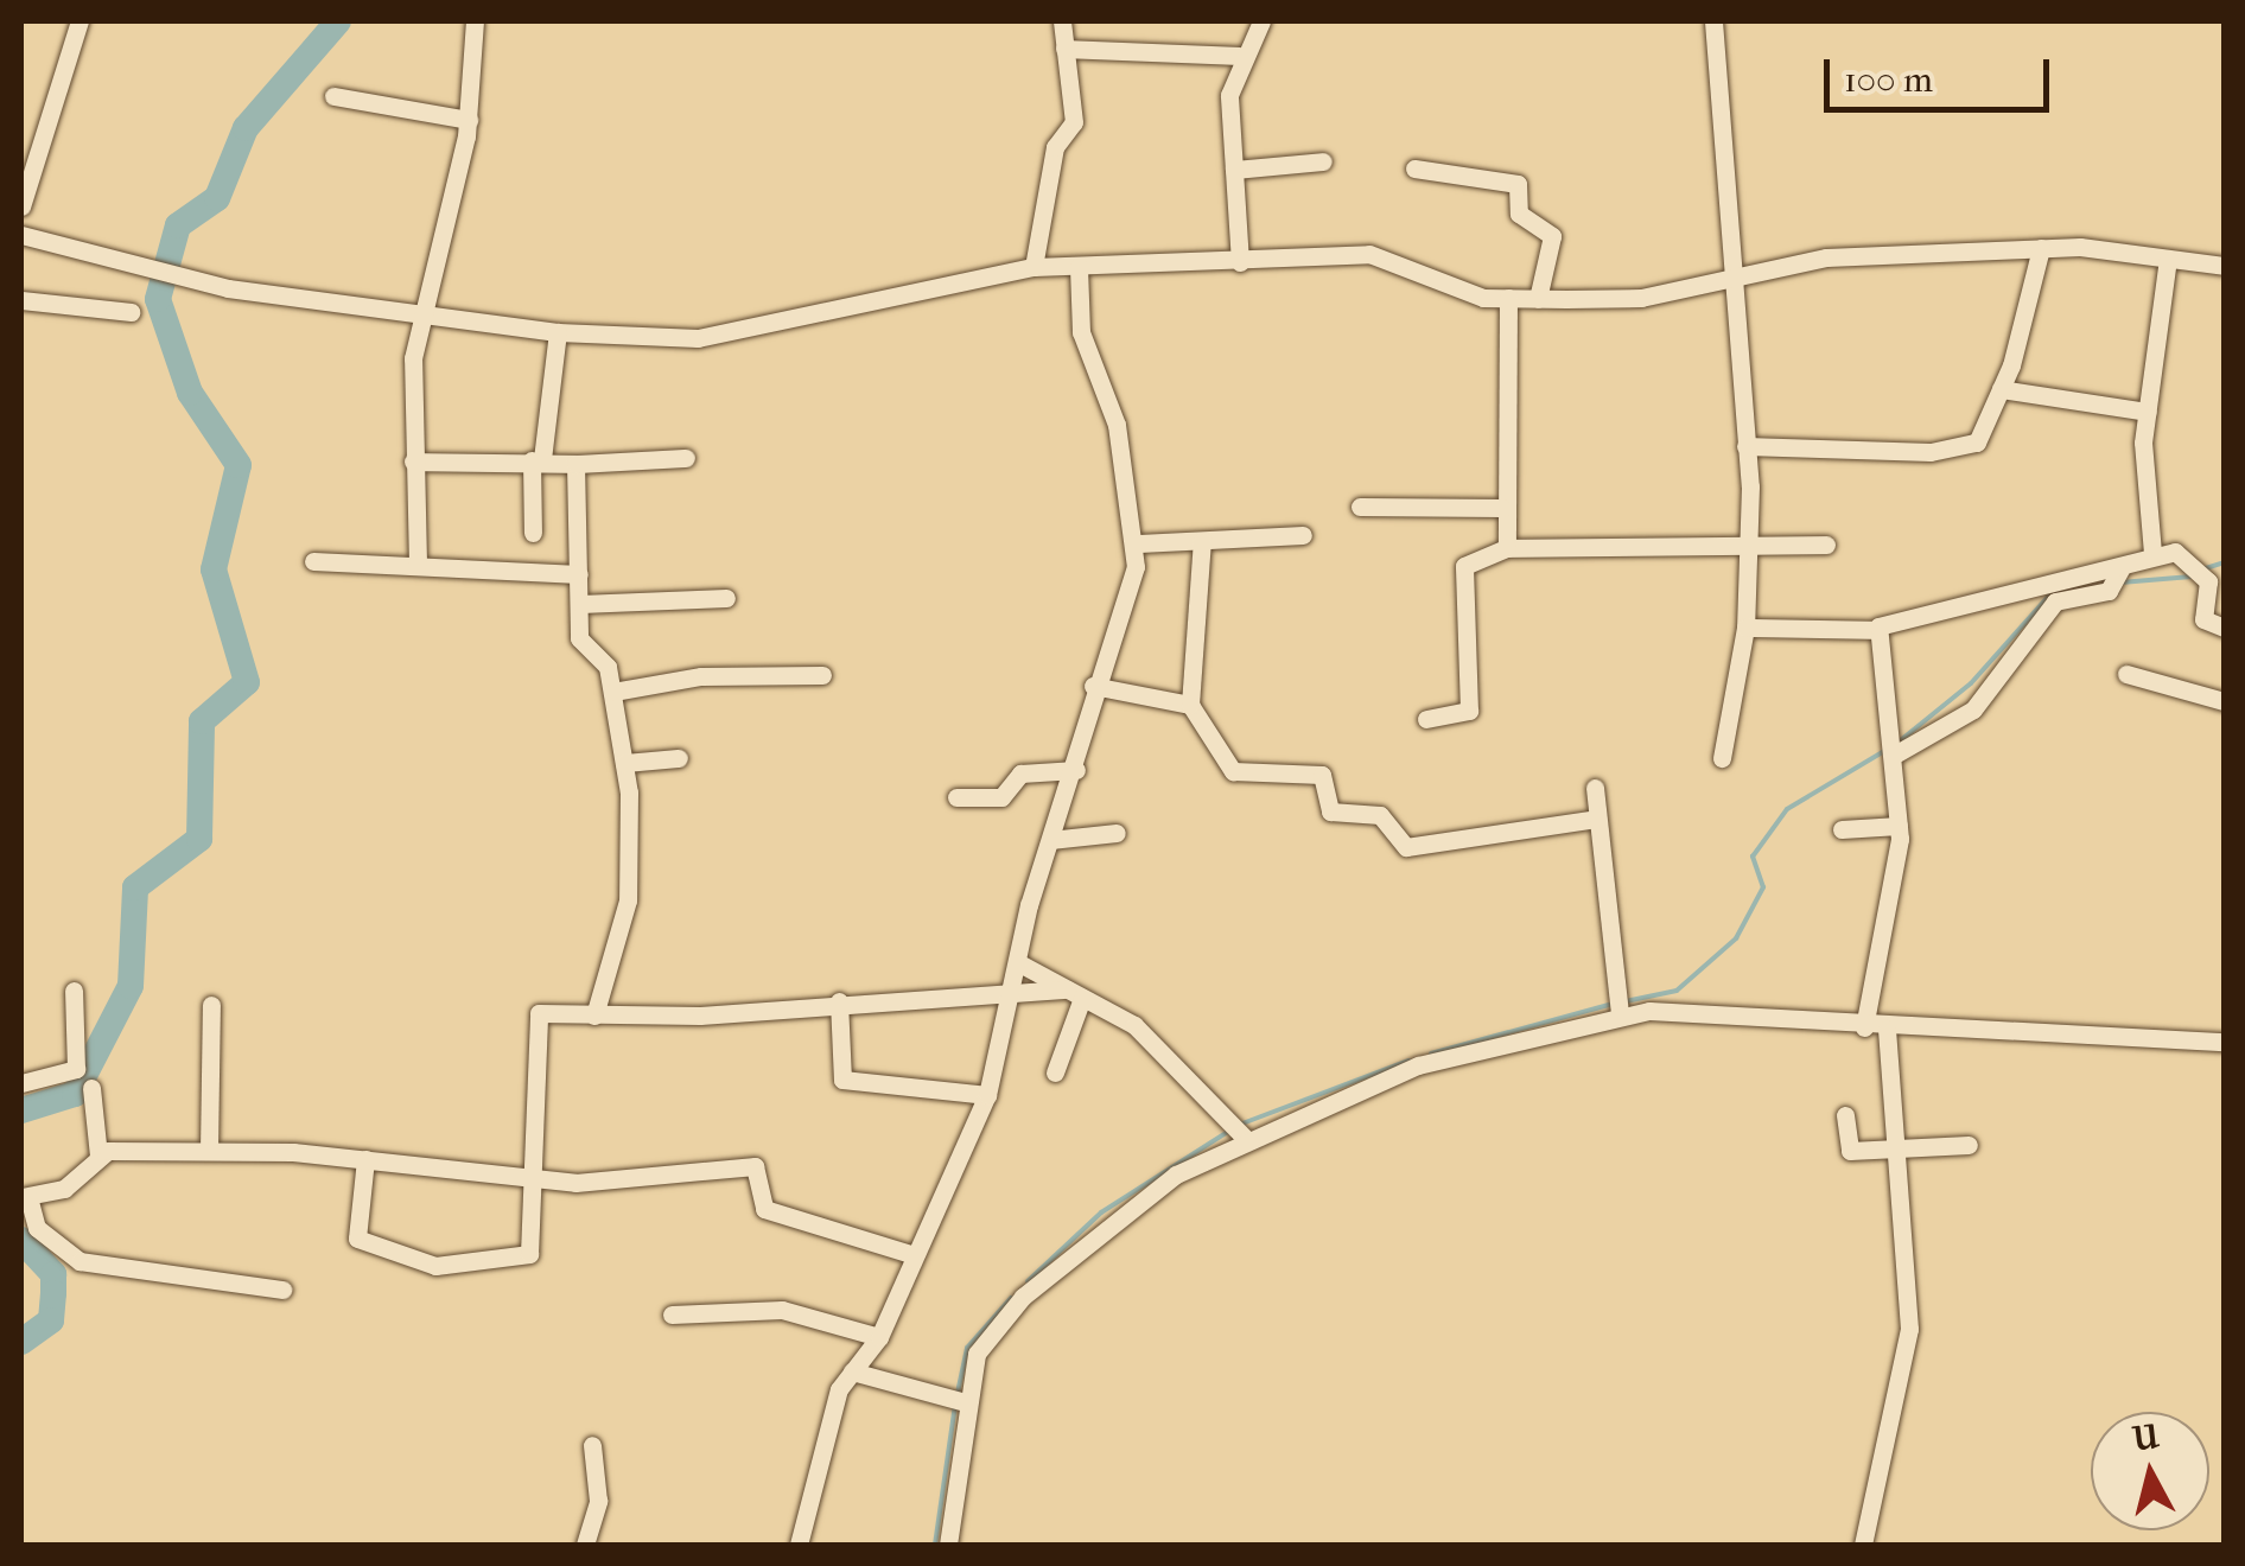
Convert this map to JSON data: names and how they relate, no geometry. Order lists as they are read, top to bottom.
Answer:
{
  "scale_bar": "100 m",
  "north": "top"
}
